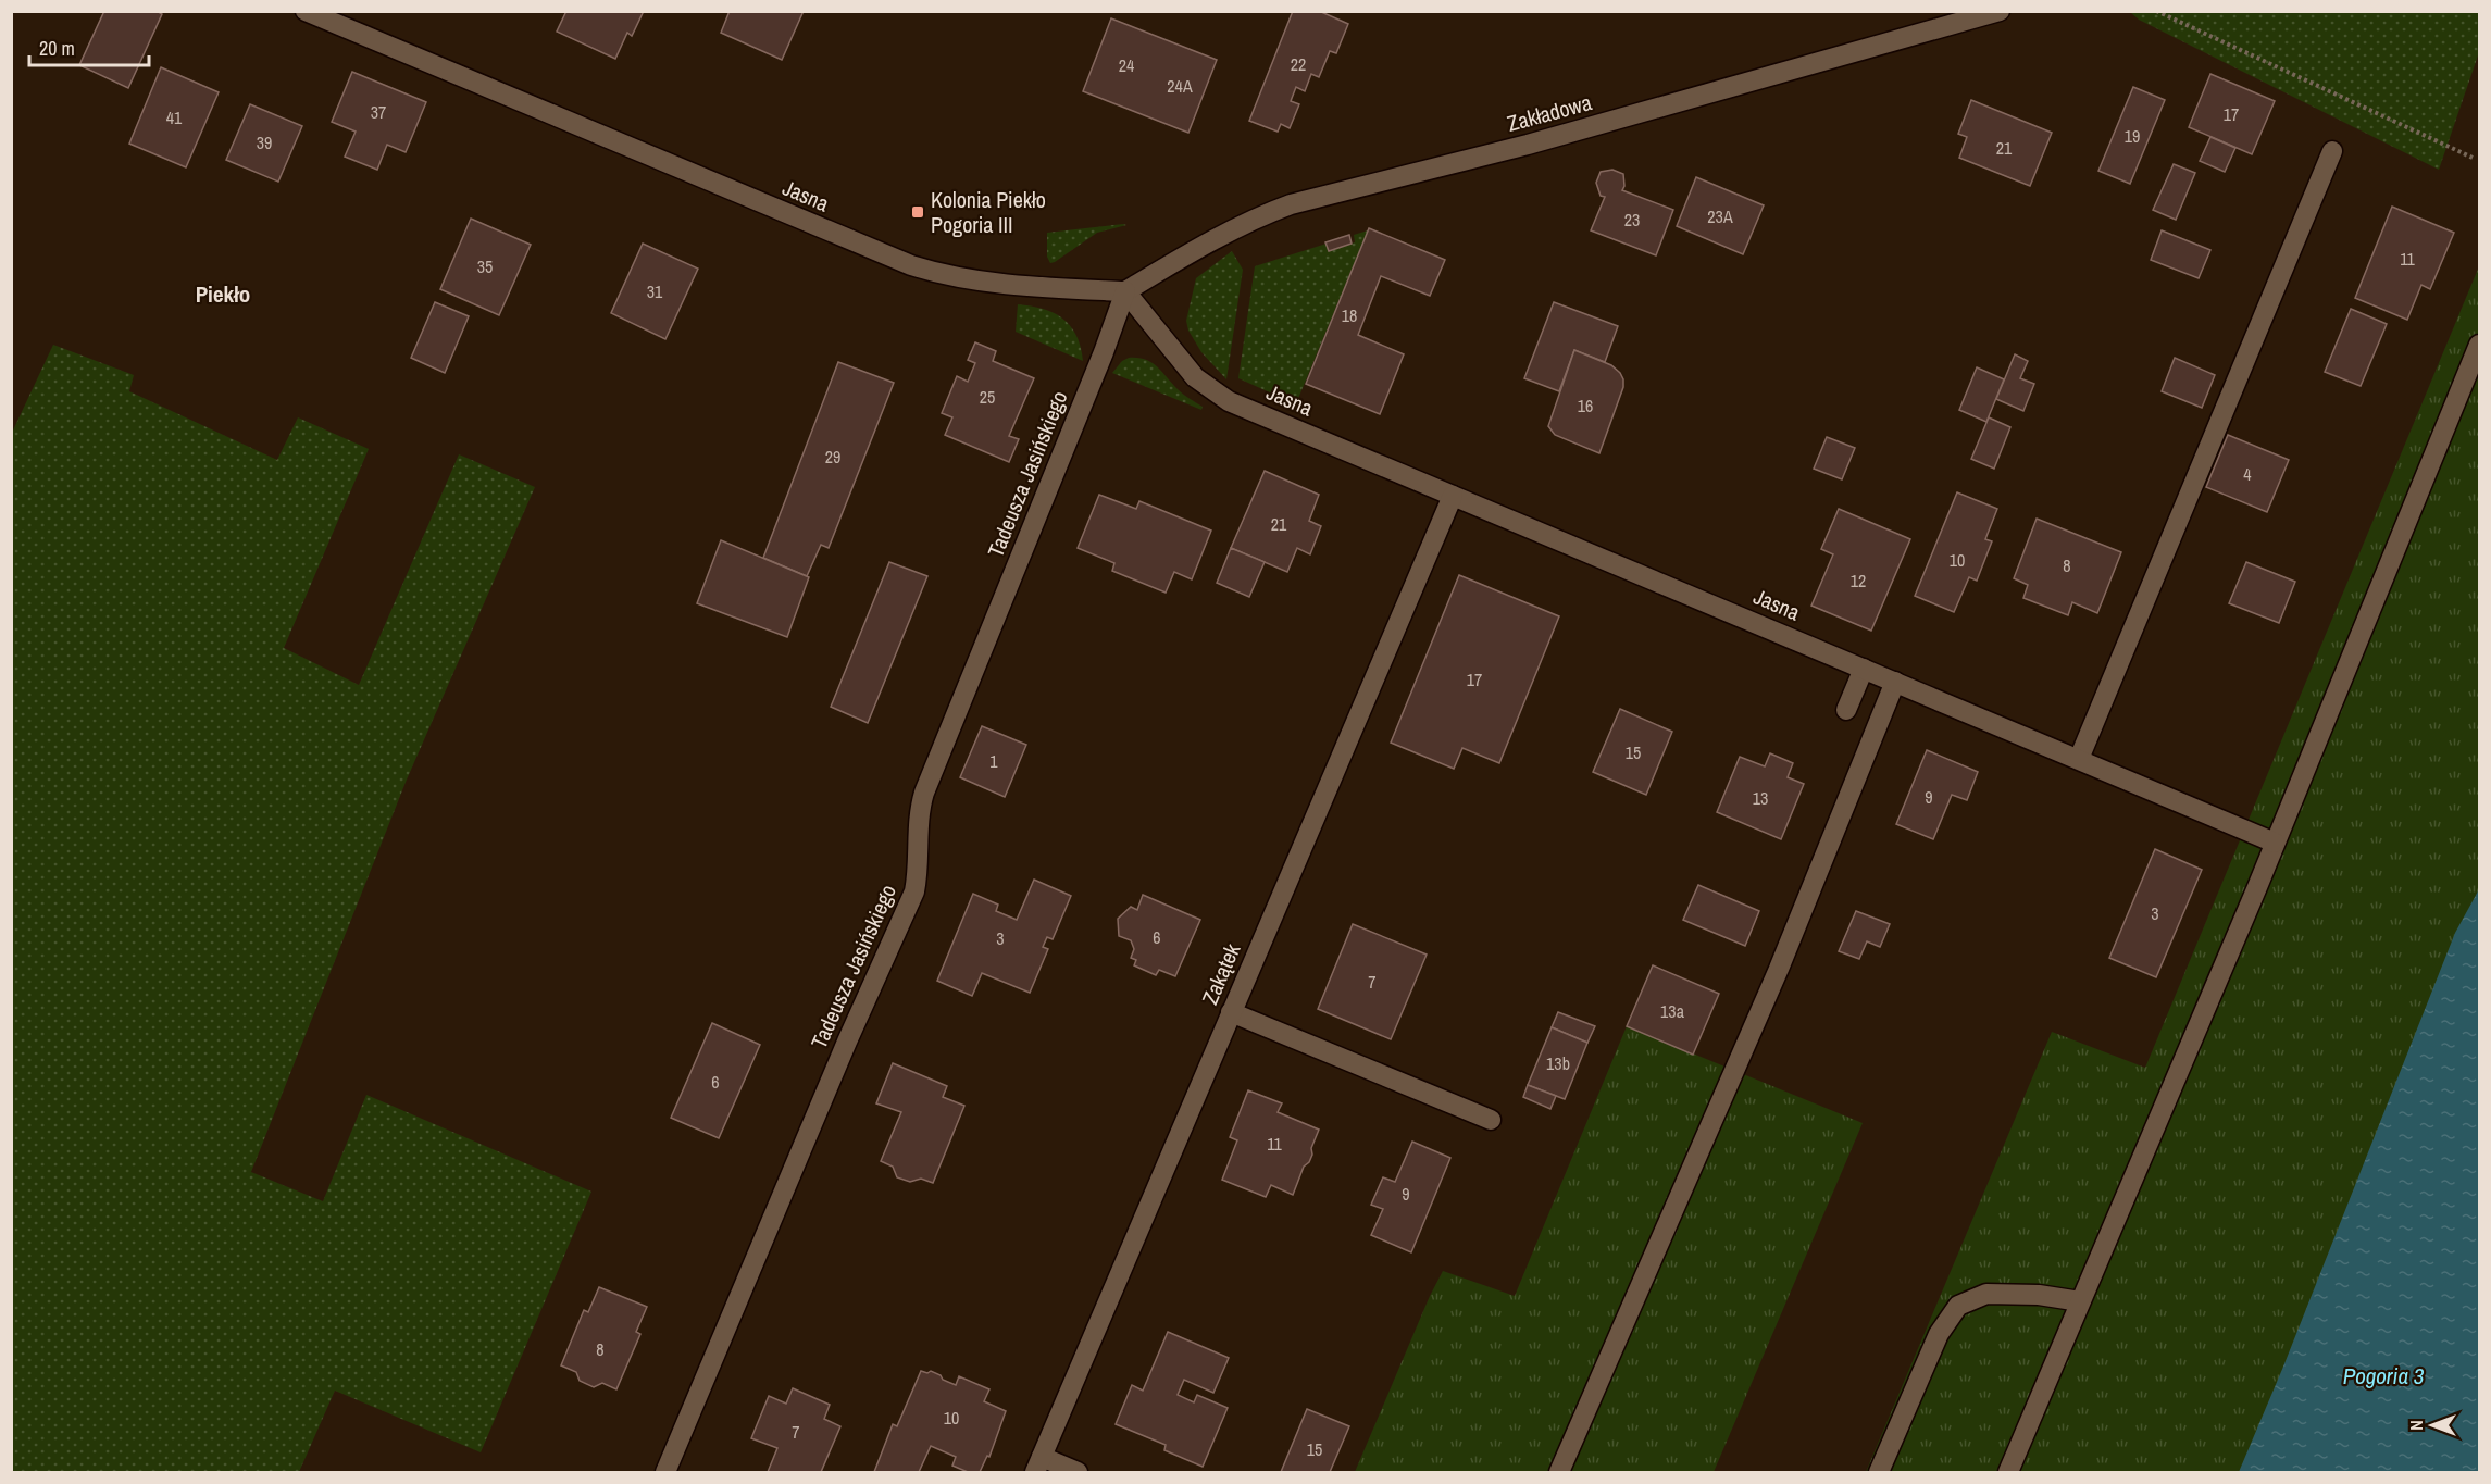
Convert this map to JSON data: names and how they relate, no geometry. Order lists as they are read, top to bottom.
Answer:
{
  "streets": {
    "street": [
      "Zakładowa",
      "Jasna",
      "Tadeusza Jasińskiego",
      "Zakątek"
    ]
  },
  "crossings": [
    ["Zakładowa", "Jasna"],
    ["Zakładowa", "Tadeusza Jasińskiego"],
    ["Jasna", "Tadeusza Jasińskiego"],
    ["Jasna", "Zakątek"]
  ],
  "districts": ["Piekło"],
  "water": ["Pogoria 3"],
  "places": {
    "transit": ["Kolonia Piekło Pogoria III"]
  },
  "house_numbers": [
    "22",
    "24",
    "24A",
    "37",
    "17",
    "41",
    "19",
    "39",
    "21",
    "23A",
    "23",
    "11",
    "35",
    "31",
    "18",
    "25",
    "16",
    "29",
    "4",
    "21",
    "10",
    "8",
    "12",
    "17",
    "15",
    "1",
    "9",
    "13",
    "3",
    "6",
    "3",
    "7",
    "13a",
    "13b",
    "6",
    "11",
    "9",
    "8",
    "10",
    "7",
    "15"
  ],
  "scale_bar": "20 m",
  "north": "left"
}
